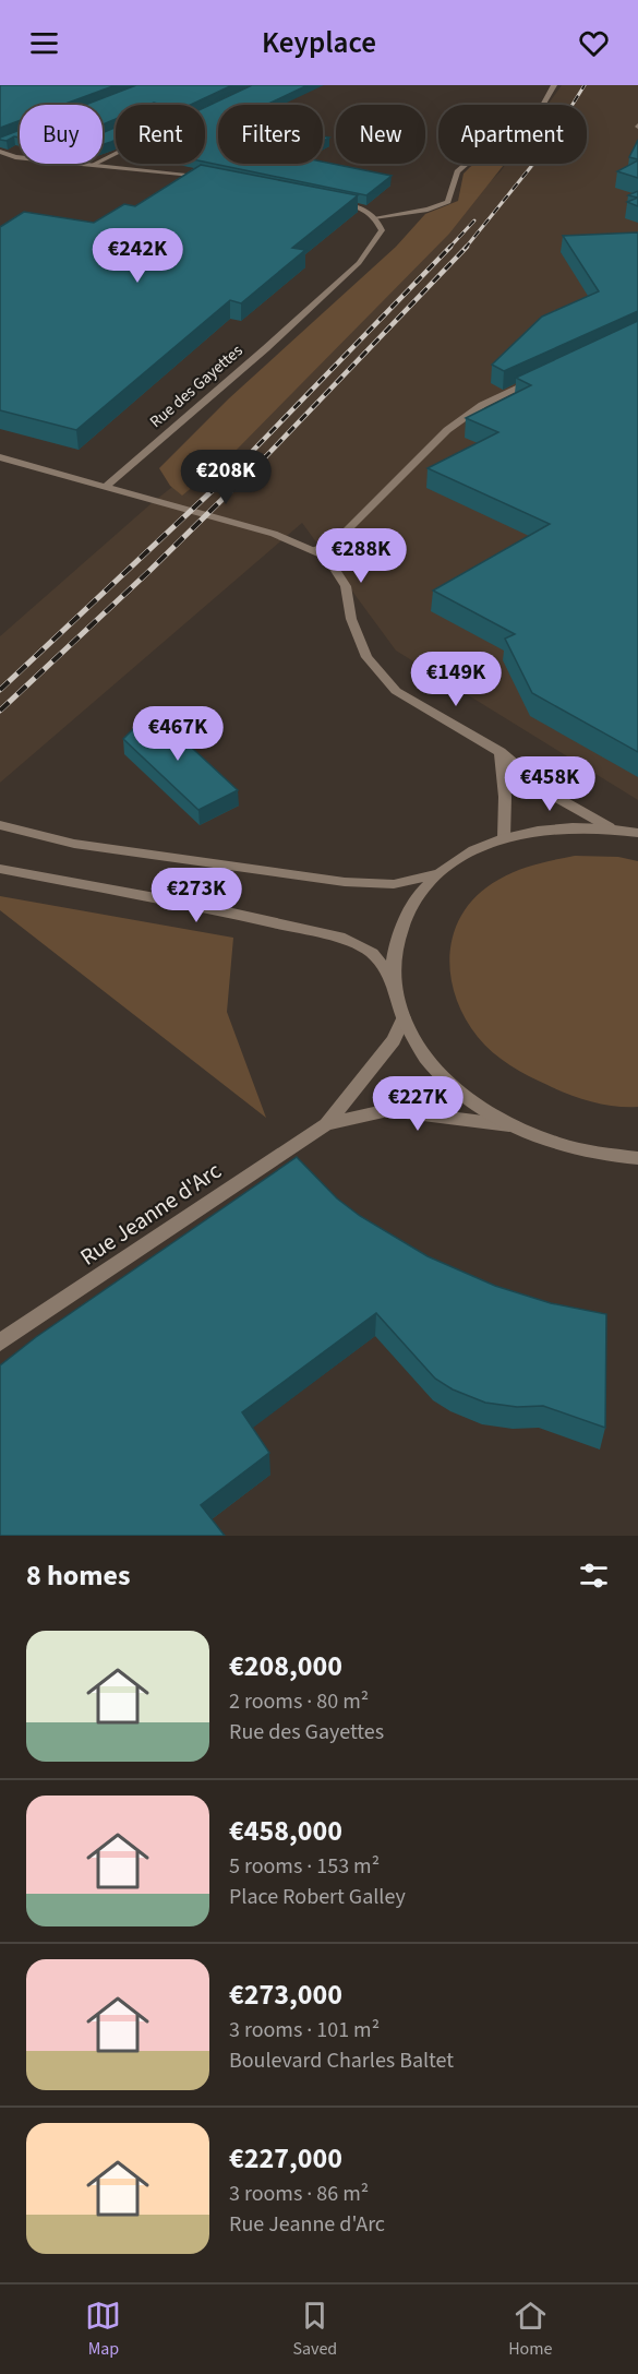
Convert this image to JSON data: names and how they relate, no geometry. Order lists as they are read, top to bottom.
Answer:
{
  "streets": {
    "street": ["Rue des Gayettes", "Rue Jeanne d'Arc"]
  },
  "page": {
    "header": "Keyplace",
    "chip": [
      "Buy",
      "Rent",
      "Filters",
      "New",
      "Apartment"
    ],
    "price": [
      "€242K",
      "€208K",
      "€288K",
      "€149K",
      "€467K",
      "€458K",
      "€273K",
      "€227K"
    ],
    "heading": "8 homes",
    "list": [
      {
        "name": "€208,000",
        "note": "2 rooms · 80 m² · Rue des Gayettes"
      },
      {
        "name": "€458,000",
        "note": "5 rooms · 153 m² · Place Robert Galley"
      },
      {
        "name": "€273,000",
        "note": "3 rooms · 101 m² · Boulevard Charles Baltet"
      },
      {
        "name": "€227,000",
        "note": "3 rooms · 86 m² · Rue Jeanne d'Arc"
      }
    ],
    "tabs": ["Map", "Saved", "Home"]
  }
}
